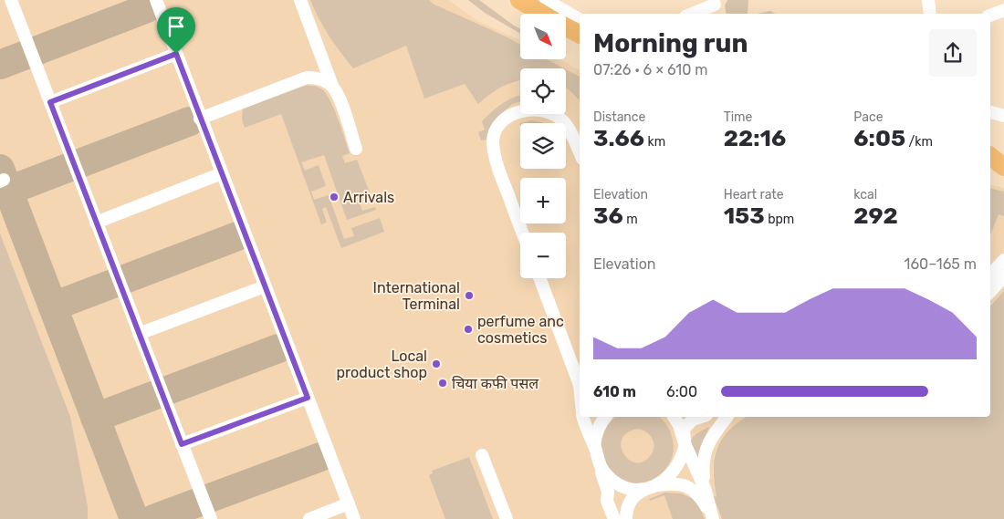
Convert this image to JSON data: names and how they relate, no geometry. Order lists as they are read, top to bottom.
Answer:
{
  "places": [
    "Arrivals",
    "International Terminal",
    "perfume anc cosmetics",
    "Local product shop",
    "चिया कफी पसल"
  ],
  "north": "bottom right",
  "page": {
    "map_buttons": ["+", "−"],
    "heading": ["Morning run", "07:26 · 6 × 610 m"],
    "stats": [
      ["Distance", "3.66 km"],
      ["Time", "22:16"],
      ["Pace", "6:05 /km"],
      ["Elevation", "36 m"],
      ["Heart rate", "153 bpm"],
      ["kcal", "292"]
    ],
    "chart": ["Elevation", "160–165 m"],
    "list": [
      {
        "name": "610 m",
        "note": "6:00"
      }
    ]
  }
}
